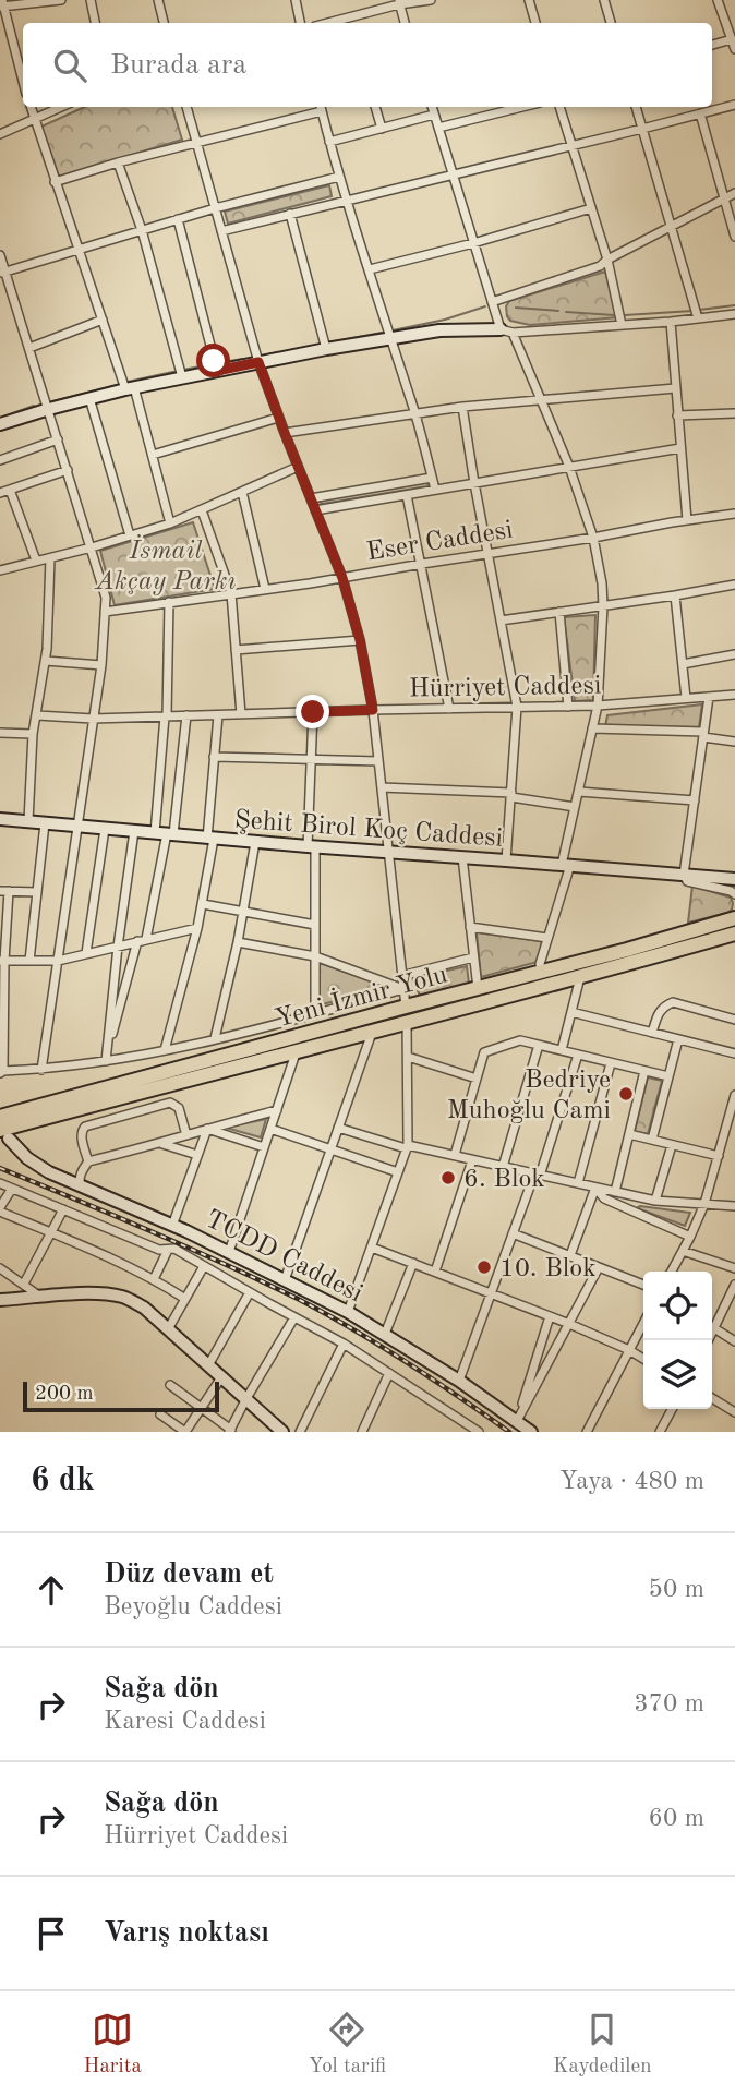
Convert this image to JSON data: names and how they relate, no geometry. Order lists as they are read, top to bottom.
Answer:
{
  "streets": {
    "highway": ["Yeni İzmir Yolu"],
    "main road": ["Şehit Birol Koç Caddesi", "TCDD Caddesi"],
    "street": ["Eser Caddesi", "Hürriyet Caddesi"]
  },
  "crossings": [
    ["Yeni İzmir Yolu", "TCDD Caddesi"]
  ],
  "parks": ["İsmail Akçay Parkı"],
  "places": ["Bedriye Muhoğlu Cami", "6. Blok", "10. Blok"],
  "scale_bar": "200 m",
  "page": {
    "search": "Burada ara",
    "scale": "200 m",
    "heading": ["6 dk", "Yaya · 480 m"],
    "list": [
      ["Düz devam et", "Beyoğlu Caddesi", "50 m"],
      ["Sağa dön", "Karesi Caddesi", "370 m"],
      ["Sağa dön", "Hürriyet Caddesi", "60 m"],
      "Varış noktası"
    ],
    "nav": ["Harita", "Yol tarifi", "Kaydedilen"]
  }
}
